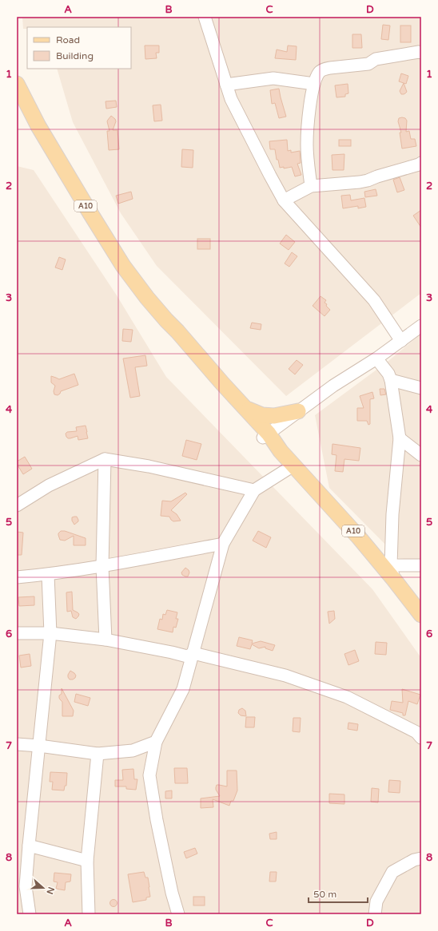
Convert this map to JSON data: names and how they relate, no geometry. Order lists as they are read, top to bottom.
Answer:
{
  "streets": {
    "main road": ["A10"]
  },
  "legend": ["Road", "Building"],
  "scale_bar": "50 m",
  "north": "right",
  "grid": {
    "columns": [
      "A",
      "B",
      "C",
      "D"
    ],
    "rows": [
      "1",
      "2",
      "3",
      "4",
      "5",
      "6",
      "7",
      "8"
    ]
  }
}
